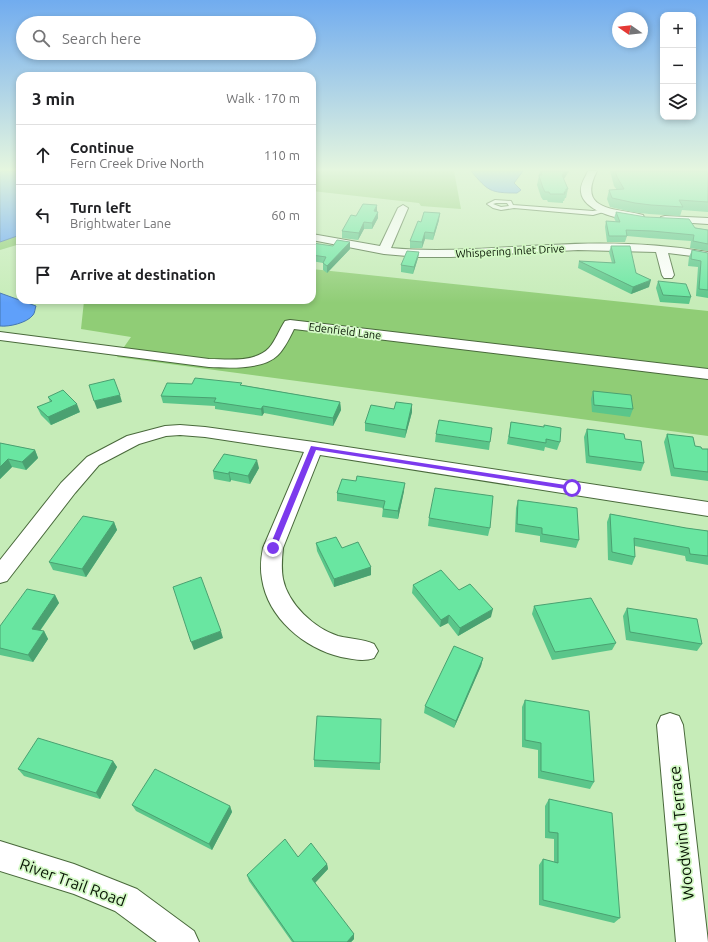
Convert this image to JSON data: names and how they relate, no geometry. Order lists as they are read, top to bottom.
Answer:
{
  "streets": {
    "street": [
      "Whispering Inlet Drive",
      "Edenfield Lane",
      "Woodwind Terrace",
      "River Trail Road"
    ]
  },
  "north": "left",
  "page": {
    "map_buttons": ["+", "−"],
    "search": "Search here",
    "heading": ["3 min", "Walk · 170 m"],
    "list": [
      ["Continue", "Fern Creek Drive North", "110 m"],
      ["Turn left", "Brightwater Lane", "60 m"],
      "Arrive at destination"
    ]
  }
}
